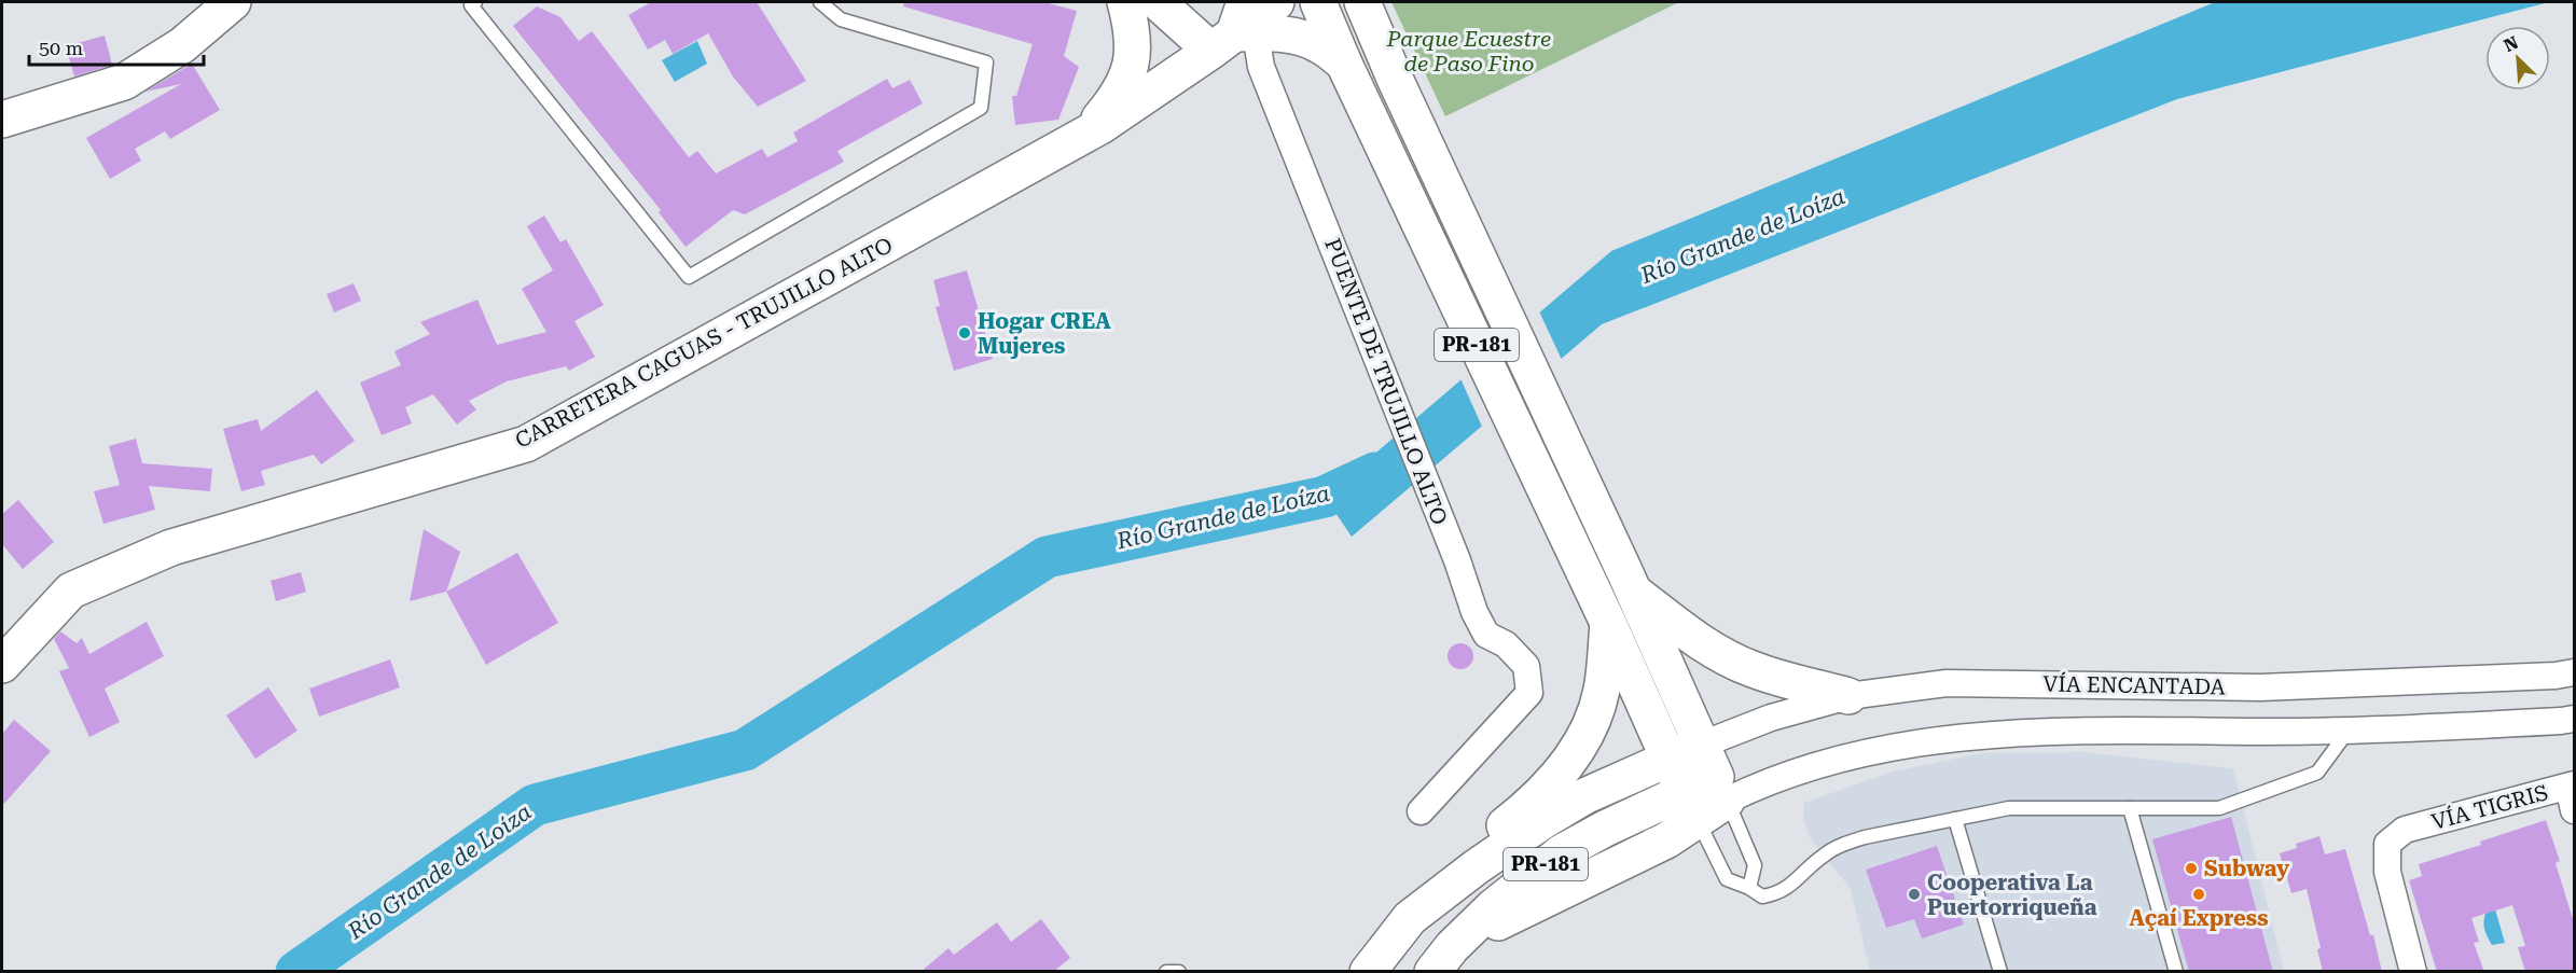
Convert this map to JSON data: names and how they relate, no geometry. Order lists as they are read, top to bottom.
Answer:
{
  "streets": {
    "main road": ["CARRETERA CAGUAS - TRUJILLO ALTO", "PR-181"],
    "street": ["PUENTE DE TRUJILLO ALTO", "VÍA ENCANTADA", "VÍA TIGRIS"]
  },
  "crossings": [
    ["CARRETERA CAGUAS - TRUJILLO ALTO", "PUENTE DE TRUJILLO ALTO"],
    ["PR-181", "VÍA ENCANTADA"]
  ],
  "water": ["Río Grande de Loíza"],
  "parks": ["Parque Ecuestre de Paso Fino"],
  "places": [
    "Hogar CREA Mujeres",
    "Subway",
    "Cooperativa La Puertorriqueña",
    "Açaí Express"
  ],
  "scale_bar": "50 m",
  "north": "top left"
}
